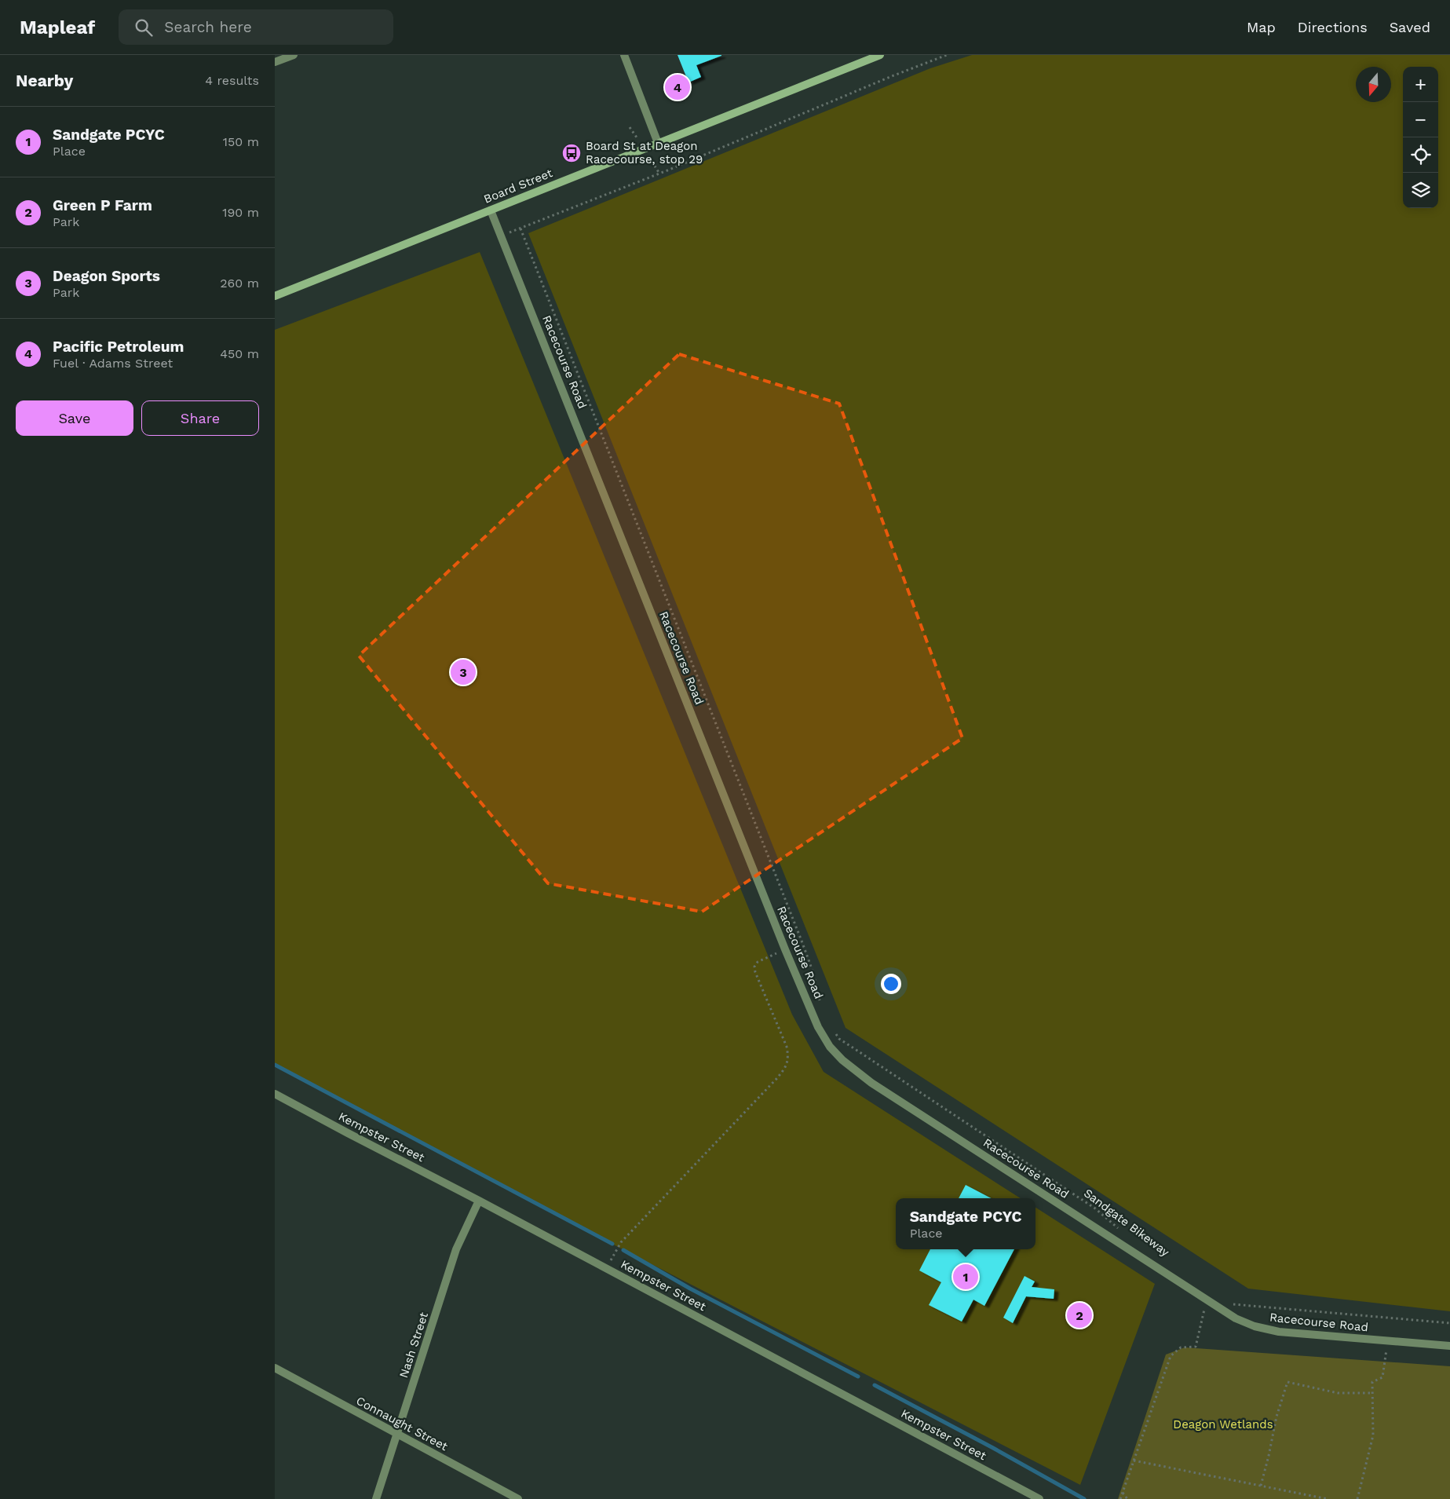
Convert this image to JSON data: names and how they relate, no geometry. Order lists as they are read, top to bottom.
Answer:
{
  "streets": {
    "main road": ["Board Street"],
    "street": [
      "Racecourse Road",
      "Kempster Street",
      "Nash Street",
      "Connaught Street"
    ],
    "path": ["Sandgate Bikeway"]
  },
  "crossings": [
    ["Board Street", "Racecourse Road"],
    ["Kempster Street", "Nash Street"],
    ["Nash Street", "Connaught Street"]
  ],
  "parks": ["Deagon Wetlands"],
  "places": {
    "bus stop": ["Board St at Deagon Racecourse, stop 29"]
  },
  "north": "bottom",
  "page": {
    "header": "Mapleaf",
    "search": "Search here",
    "nav": ["Map", "Directions", "Saved"],
    "heading": ["Nearby", "4 results"],
    "map_buttons": ["+", "−"],
    "pins": [
      "4",
      "3",
      "1",
      "2"
    ],
    "list": [
      {
        "mark": "1",
        "name": "Sandgate PCYC",
        "note": "Place",
        "value": "150 m"
      },
      {
        "mark": "2",
        "name": "Green P Farm",
        "note": "Park",
        "value": "190 m"
      },
      {
        "mark": "3",
        "name": "Deagon Sports",
        "note": "Park",
        "value": "260 m"
      },
      {
        "mark": "4",
        "name": "Pacific Petroleum",
        "note": "Fuel · Adams Street",
        "value": "450 m"
      }
    ],
    "buttons": ["Save", "Share"],
    "popup": ["Sandgate PCYC", "Place"]
  }
}
